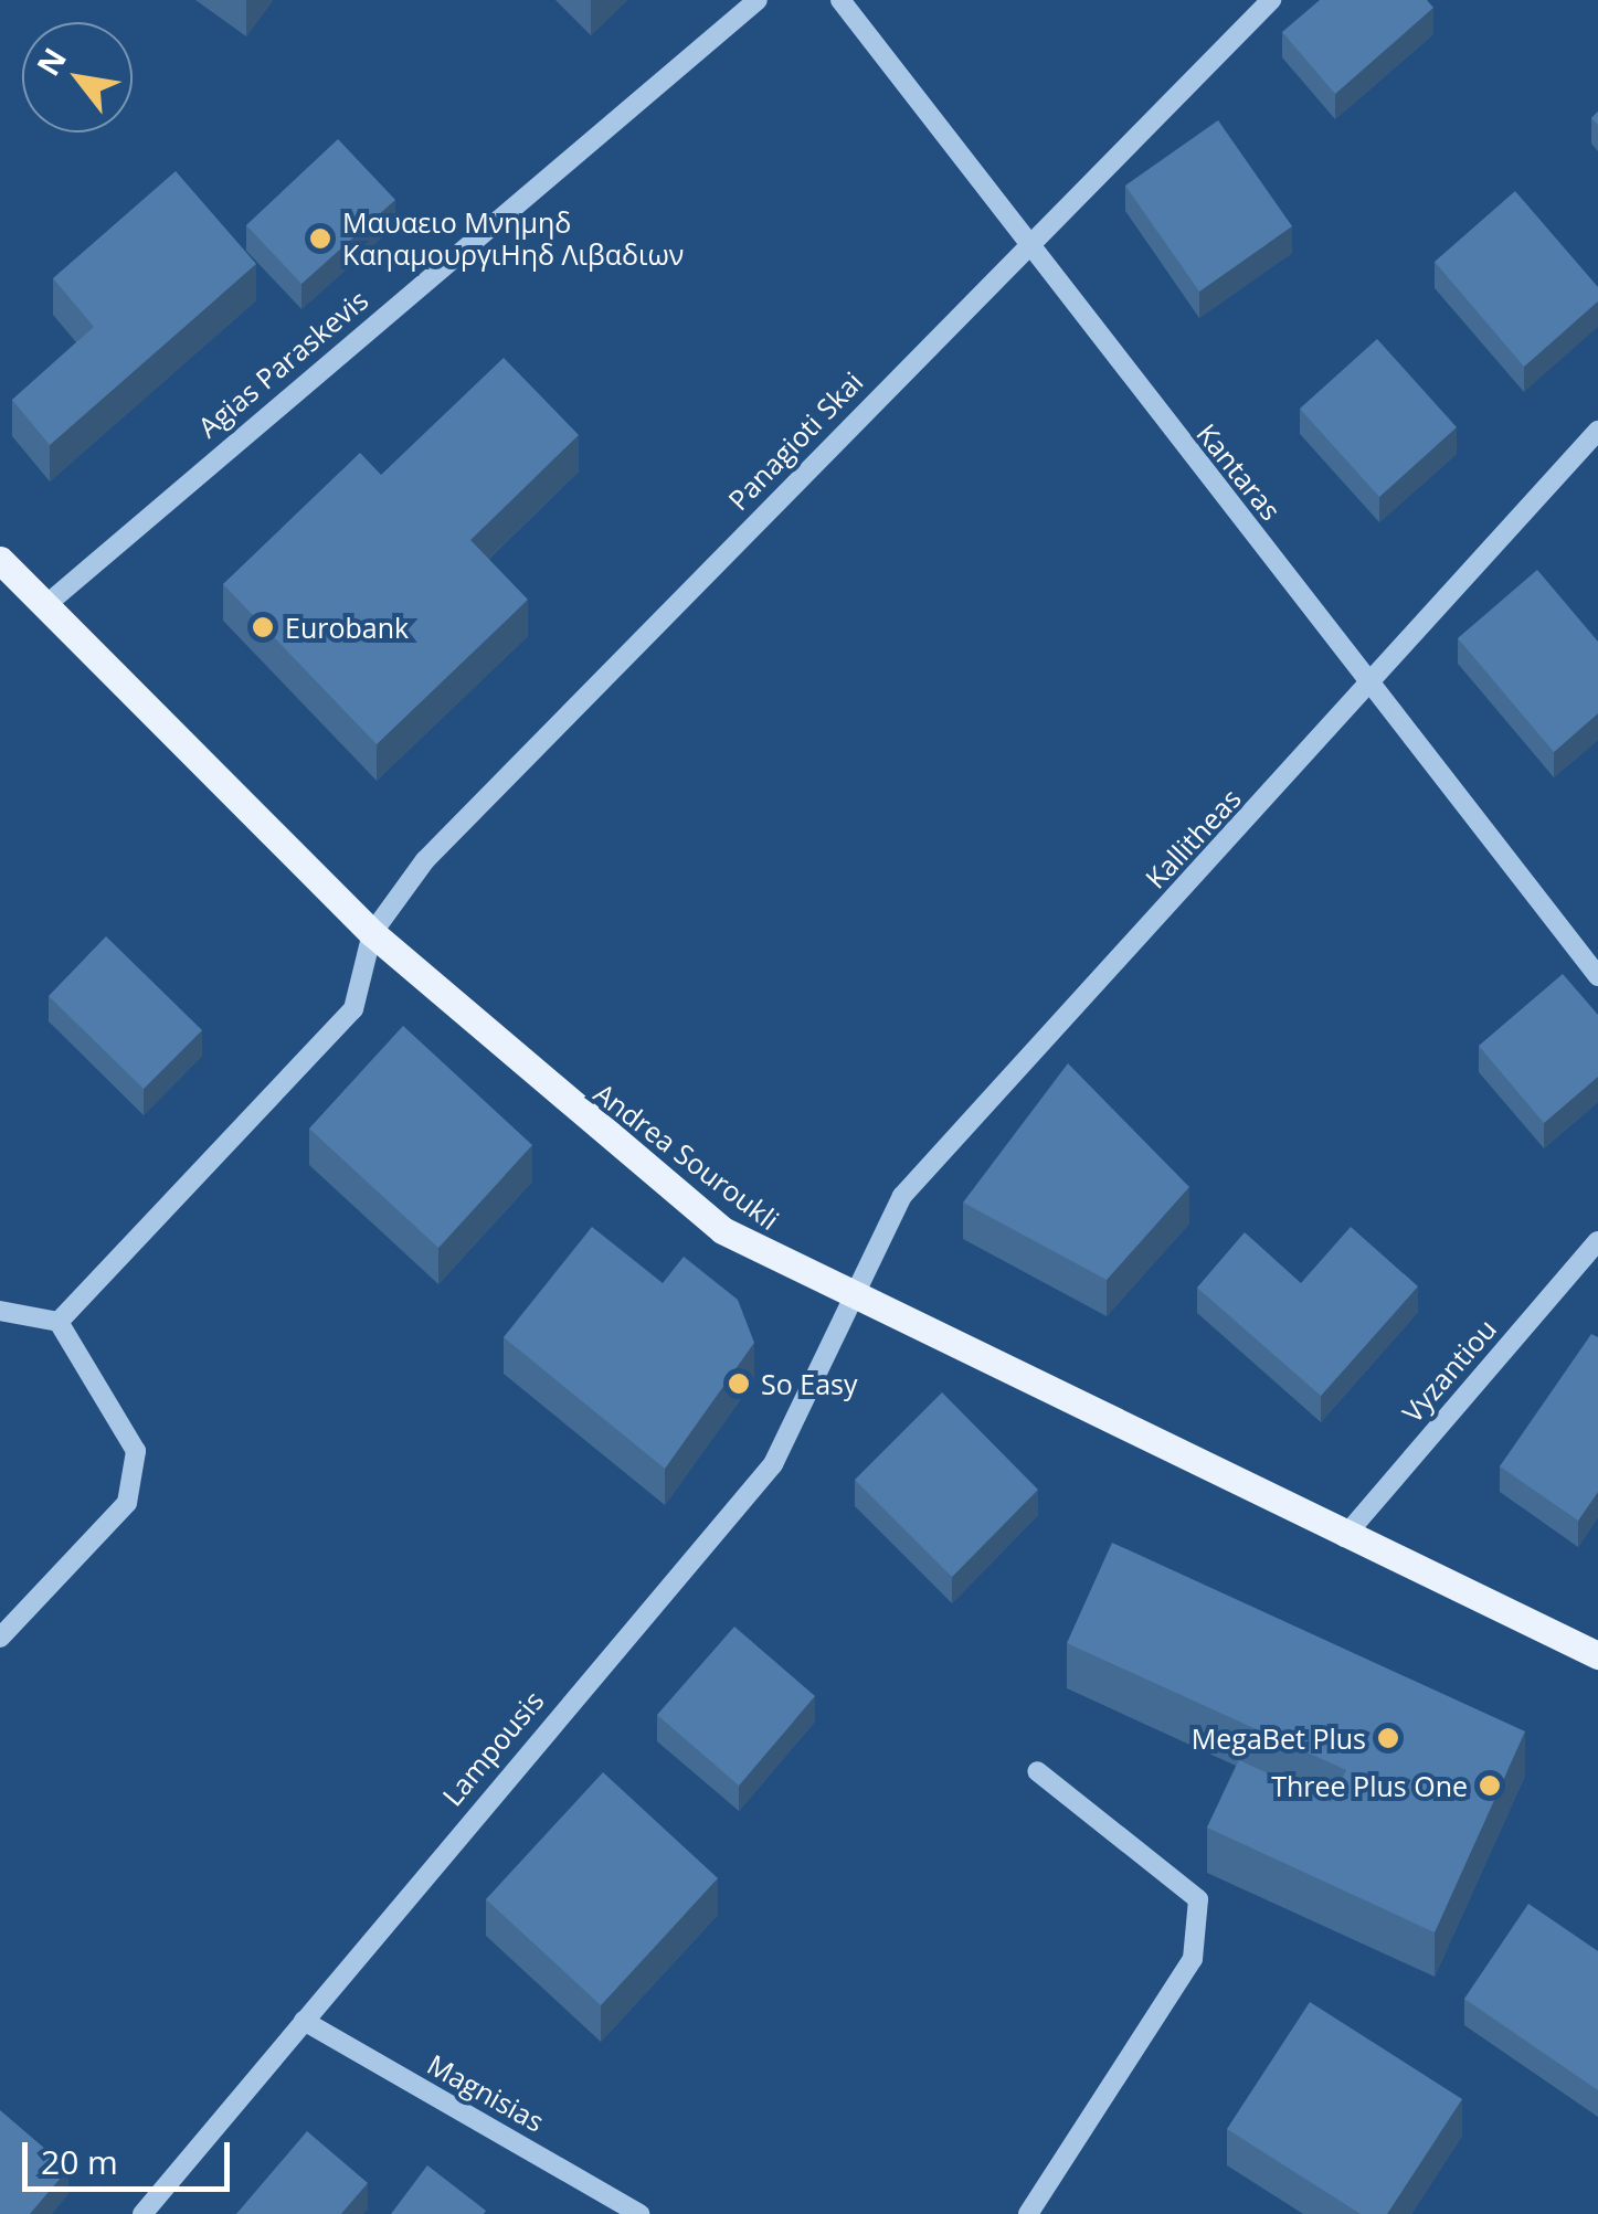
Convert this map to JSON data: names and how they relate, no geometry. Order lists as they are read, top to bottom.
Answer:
{
  "streets": {
    "main road": ["Andrea Souroukli"],
    "street": [
      "Agias Paraskevis",
      "Panagioti Skai",
      "Kantaras",
      "Kallitheas",
      "Vyzantiou",
      "Lampousis",
      "Magnisias"
    ]
  },
  "crossings": [
    ["Agias Paraskevis", "Andrea Souroukli"],
    ["Panagioti Skai", "Kantaras"],
    ["Panagioti Skai", "Andrea Souroukli"],
    ["Kantaras", "Kallitheas"],
    ["Kallitheas", "Andrea Souroukli"],
    ["Kallitheas", "Lampousis"],
    ["Andrea Souroukli", "Vyzantiou"],
    ["Andrea Souroukli", "Lampousis"],
    ["Lampousis", "Magnisias"]
  ],
  "places": [
    "Μαυαειο Μνημηδ ΚαηαμουργιΗηδ Λιβαδιων",
    "Eurobank",
    "So Easy",
    "MegaBet Plus",
    "Three Plus One"
  ],
  "scale_bar": "20 m",
  "north": "top left"
}
